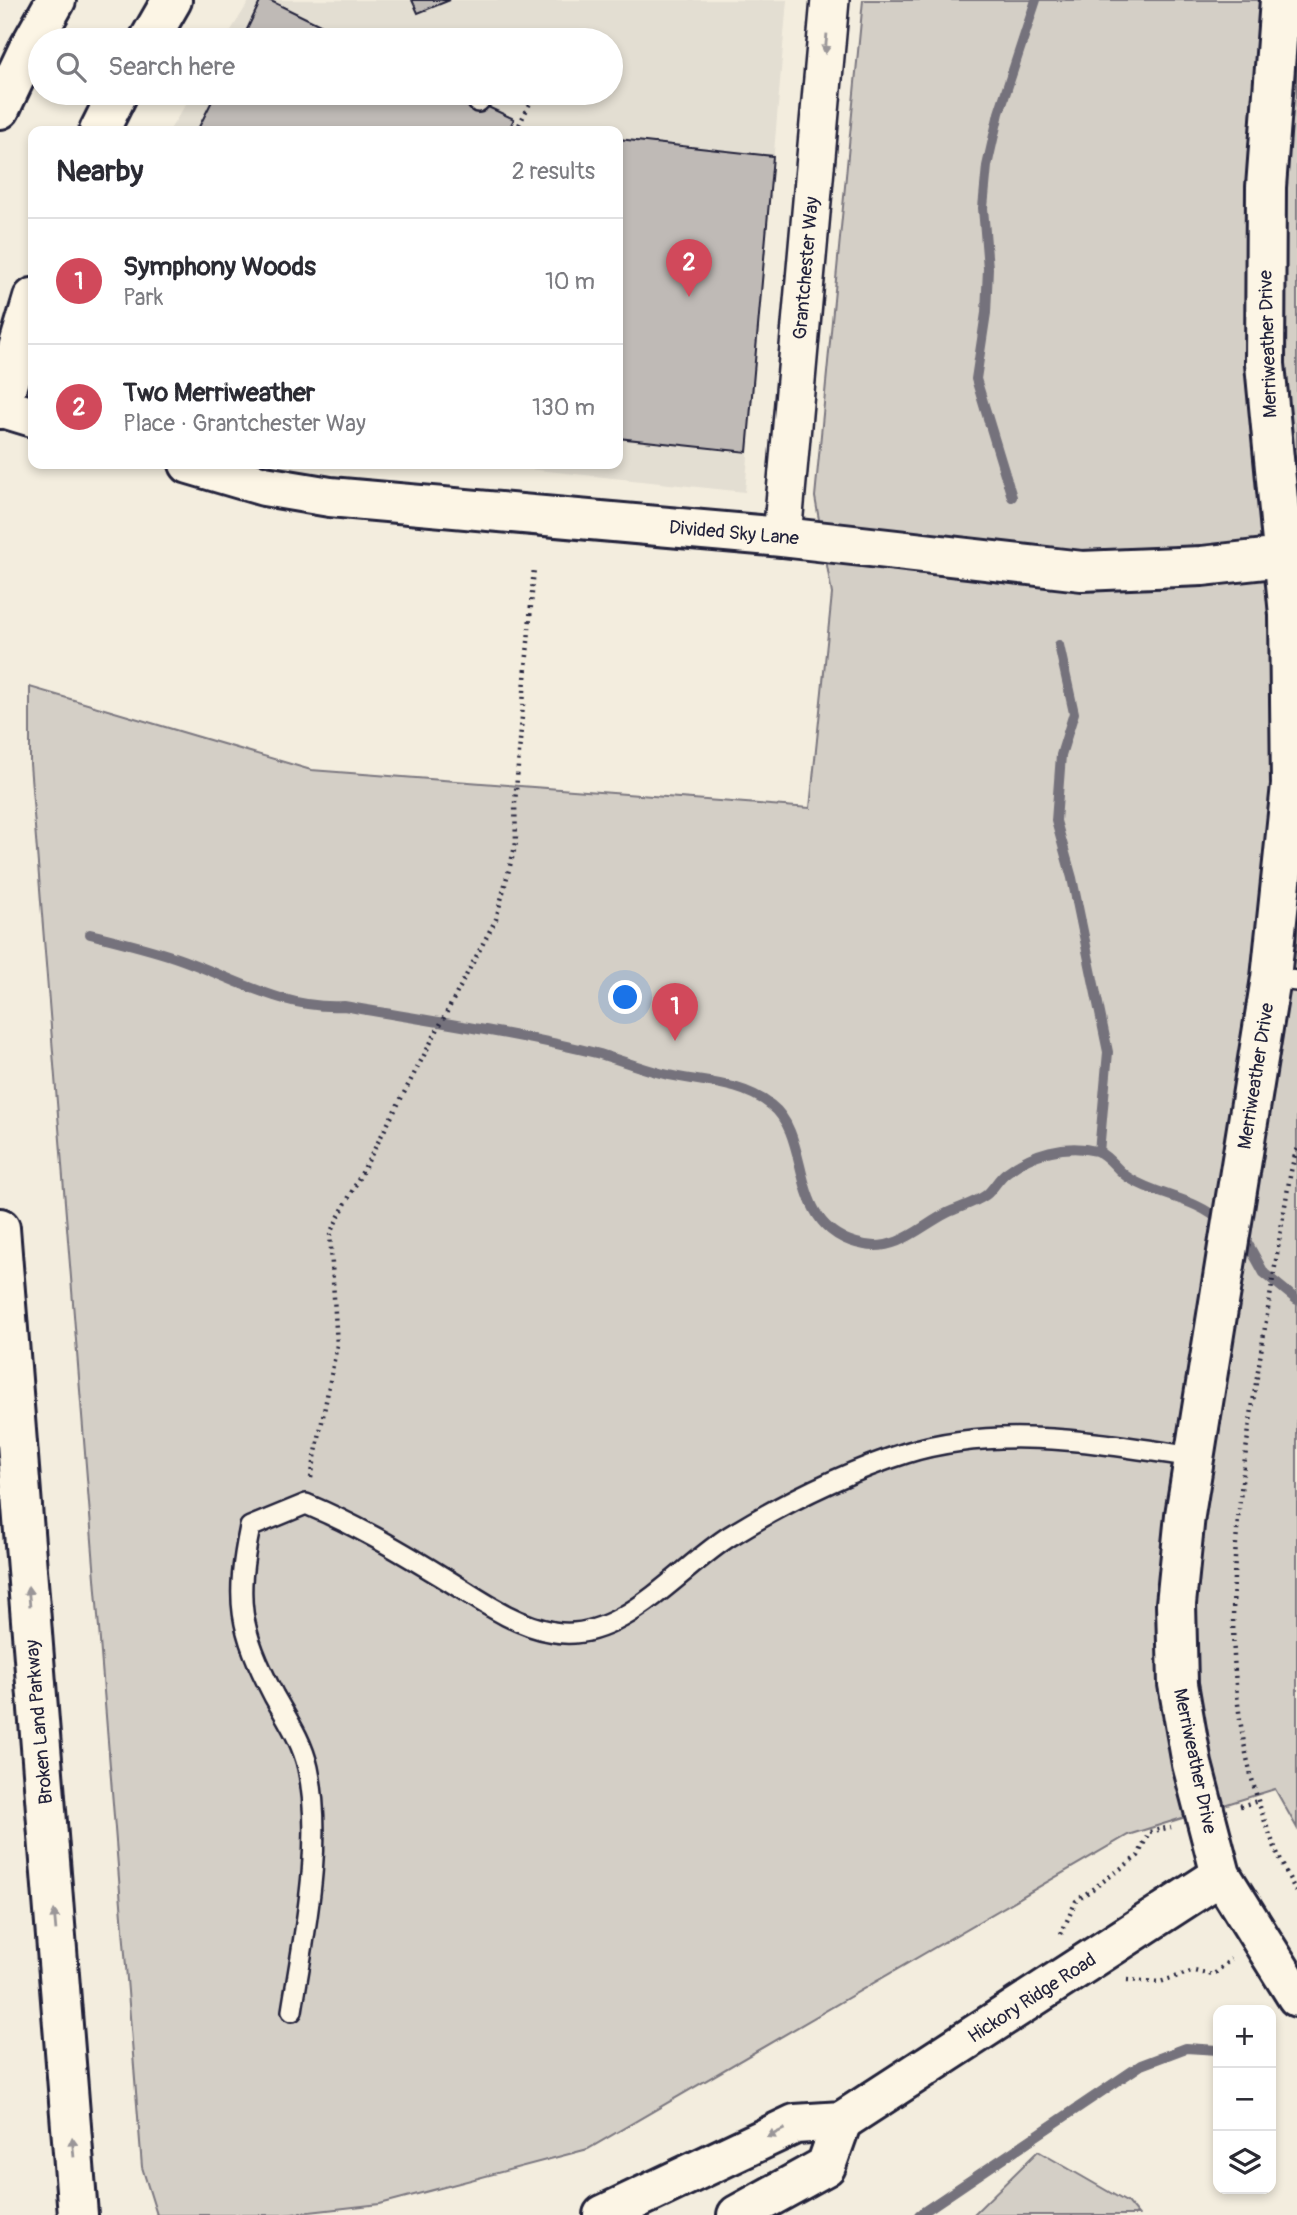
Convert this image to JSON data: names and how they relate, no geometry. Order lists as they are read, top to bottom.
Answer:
{
  "streets": {
    "street": [
      "Grantchester Way",
      "Merriweather Drive",
      "Divided Sky Lane",
      "Broken Land Parkway",
      "Hickory Ridge Road"
    ]
  },
  "crossings": [
    ["Grantchester Way", "Divided Sky Lane"],
    ["Merriweather Drive", "Divided Sky Lane"],
    ["Merriweather Drive", "Hickory Ridge Road"]
  ],
  "one_way": ["Grantchester Way", "Broken Land Parkway", "Hickory Ridge Road"],
  "page": {
    "search": "Search here",
    "heading": ["Nearby", "2 results"],
    "list": [
      {
        "mark": "1",
        "name": "Symphony Woods",
        "note": "Park",
        "value": "10 m"
      },
      {
        "mark": "2",
        "name": "Two Merriweather",
        "note": "Place · Grantchester Way",
        "value": "130 m"
      }
    ],
    "pins": ["2", "1"],
    "map_buttons": ["+", "−"]
  }
}
